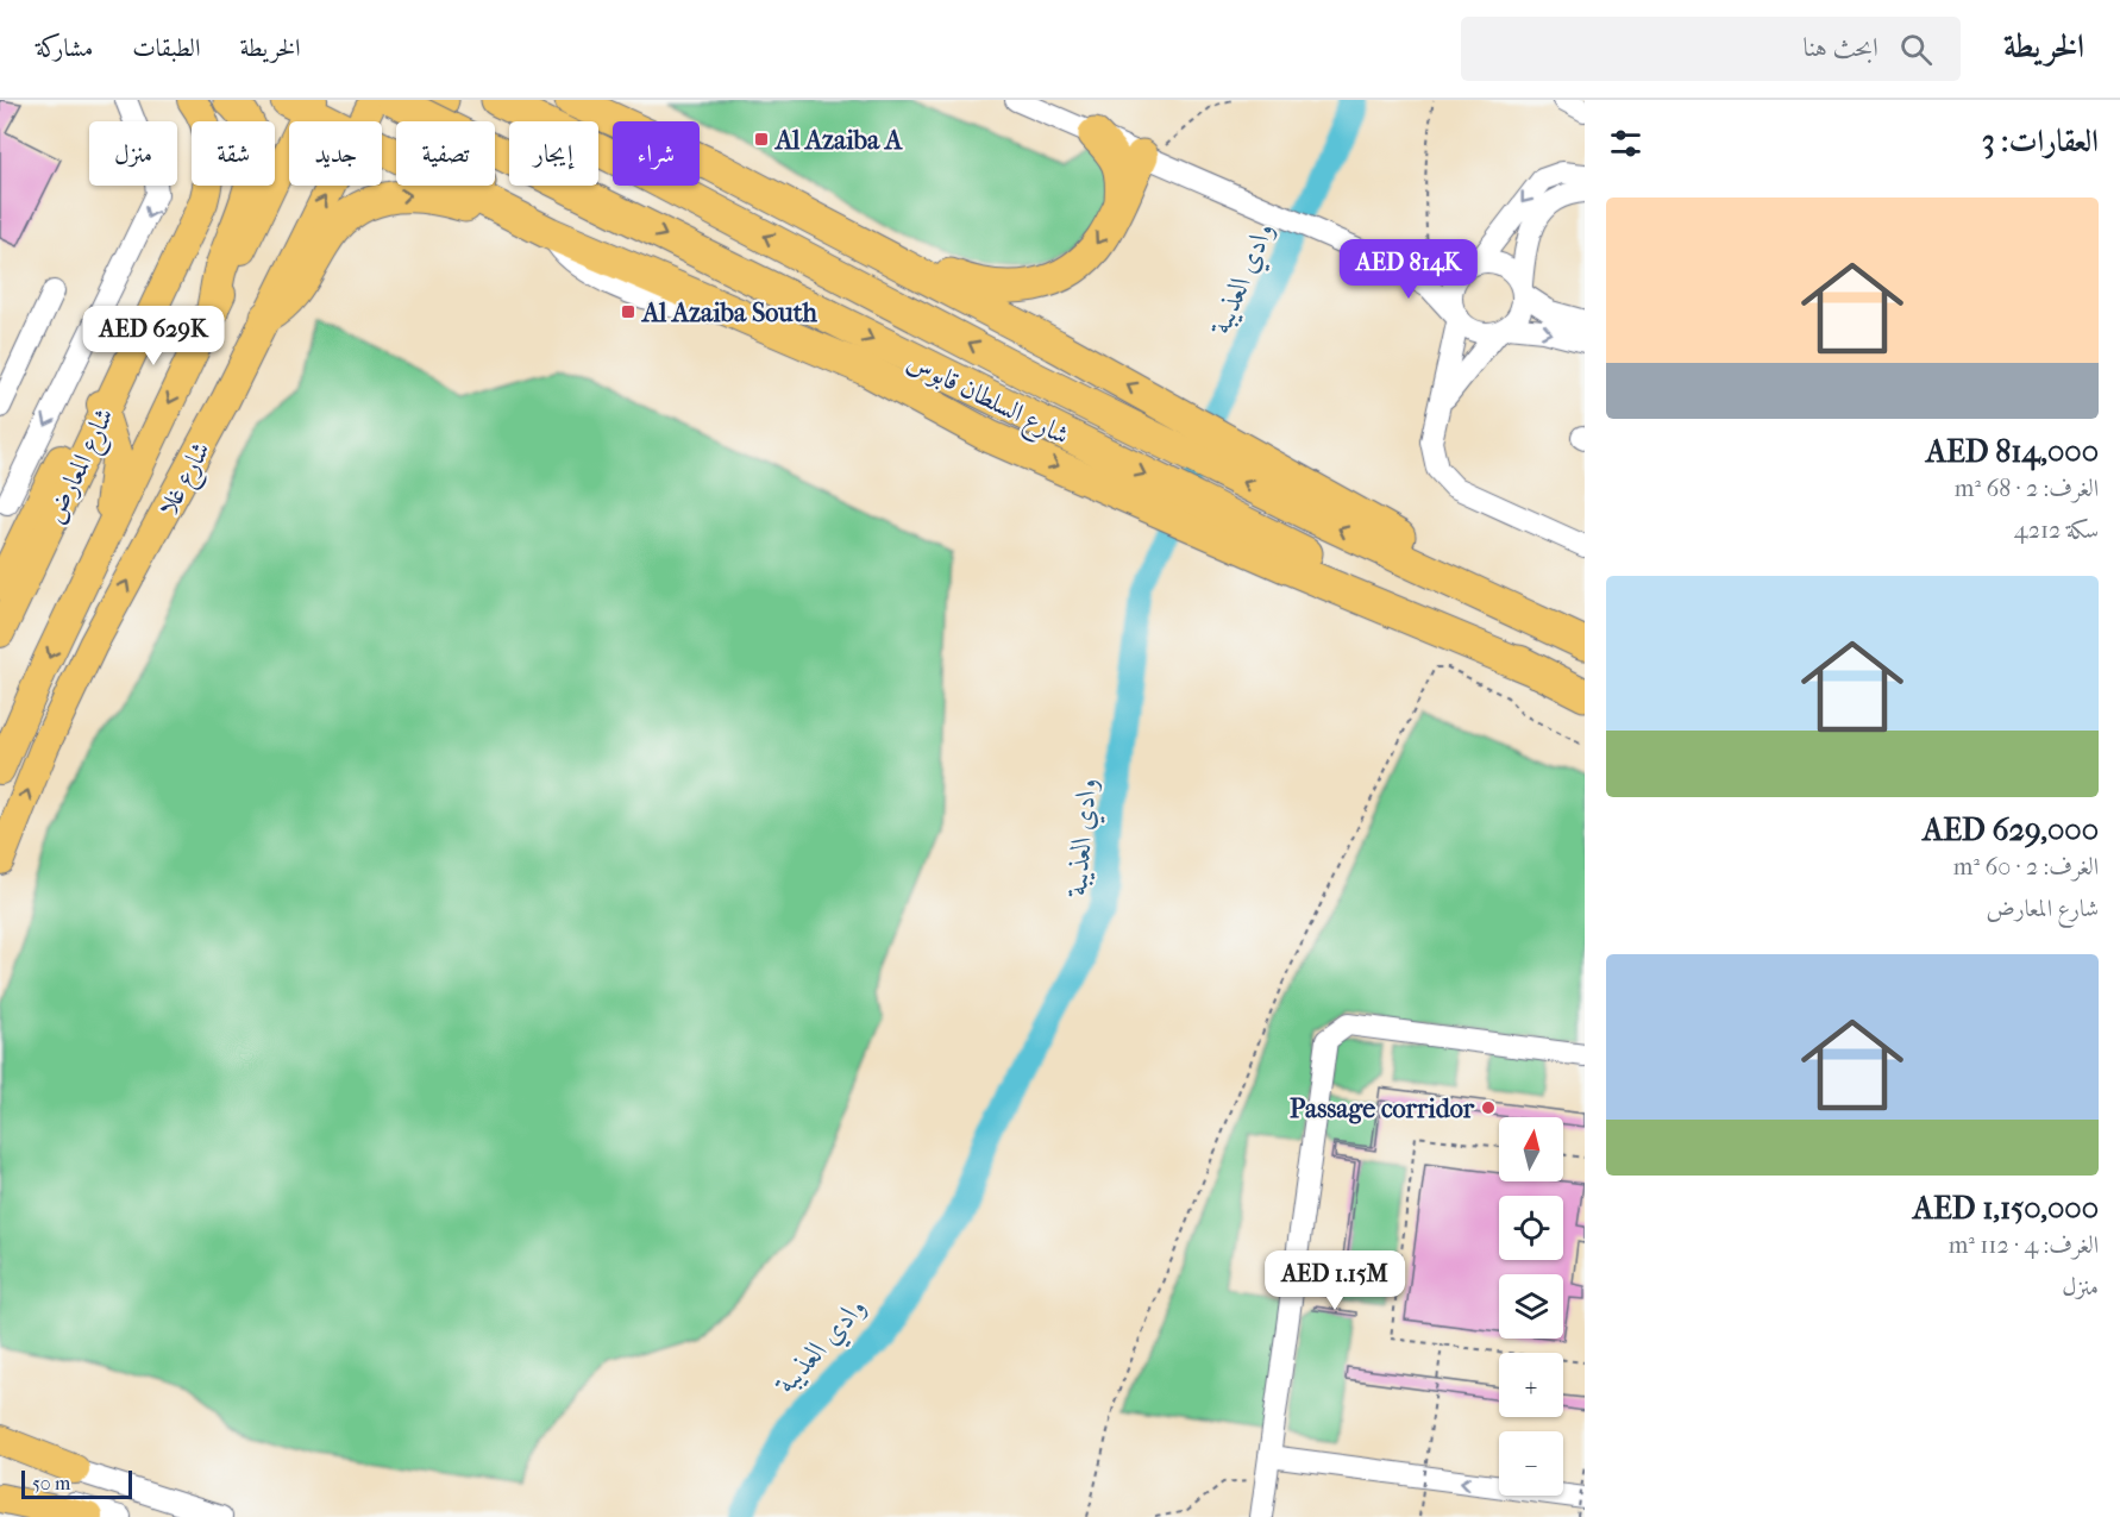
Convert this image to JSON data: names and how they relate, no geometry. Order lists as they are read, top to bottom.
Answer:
{
  "streets": {
    "highway": ["شارع السلطان قابوس"],
    "main road": ["شارع المعارض", "شارع غلا"]
  },
  "water": ["وادي العذيبة"],
  "places": {
    "transit": ["Al Azaiba A", "Al Azaiba South"],
    "other": ["Passage corridor"]
  },
  "scale_bar": "50 m",
  "north": "top",
  "page": {
    "header": "الخريطة",
    "search": "ابحث هنا",
    "nav": ["الخريطة", "الطبقات", "مشاركة"],
    "heading": "العقارات: 3",
    "chip": [
      "شراء",
      "إيجار",
      "تصفية",
      "جديد",
      "شقة",
      "منزل"
    ],
    "list": [
      {
        "name": "AED 814,000",
        "note": "الغرف: 2 · 68 m² · سكة 4212"
      },
      {
        "name": "AED 629,000",
        "note": "الغرف: 2 · 60 m² · شارع المعارض"
      },
      {
        "name": "AED 1,150,000",
        "note": "الغرف: 4 · 112 m² · منزل"
      }
    ],
    "price": ["AED 814K", "AED 629K", "AED 1.15M"],
    "map_buttons": ["+", "−"],
    "scale": "50 m"
  }
}
